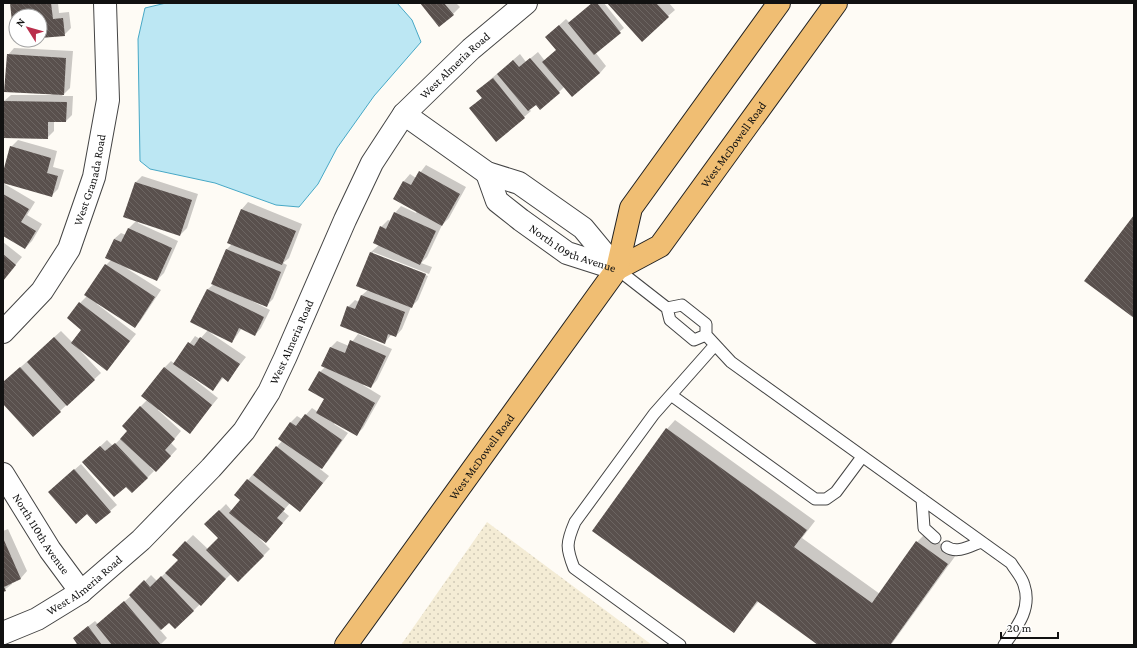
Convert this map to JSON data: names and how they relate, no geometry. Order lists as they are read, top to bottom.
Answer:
{
  "streets": {
    "main road": ["West McDowell Road"],
    "street": [
      "West Almeria Road",
      "West Granada Road",
      "North 109th Avenue",
      "North 110th Avenue"
    ]
  },
  "crossings": [
    ["West Almeria Road", "North 109th Avenue"],
    ["West Almeria Road", "North 110th Avenue"],
    ["West McDowell Road", "North 109th Avenue"]
  ],
  "scale_bar": "20 m",
  "north": "top left"
}
